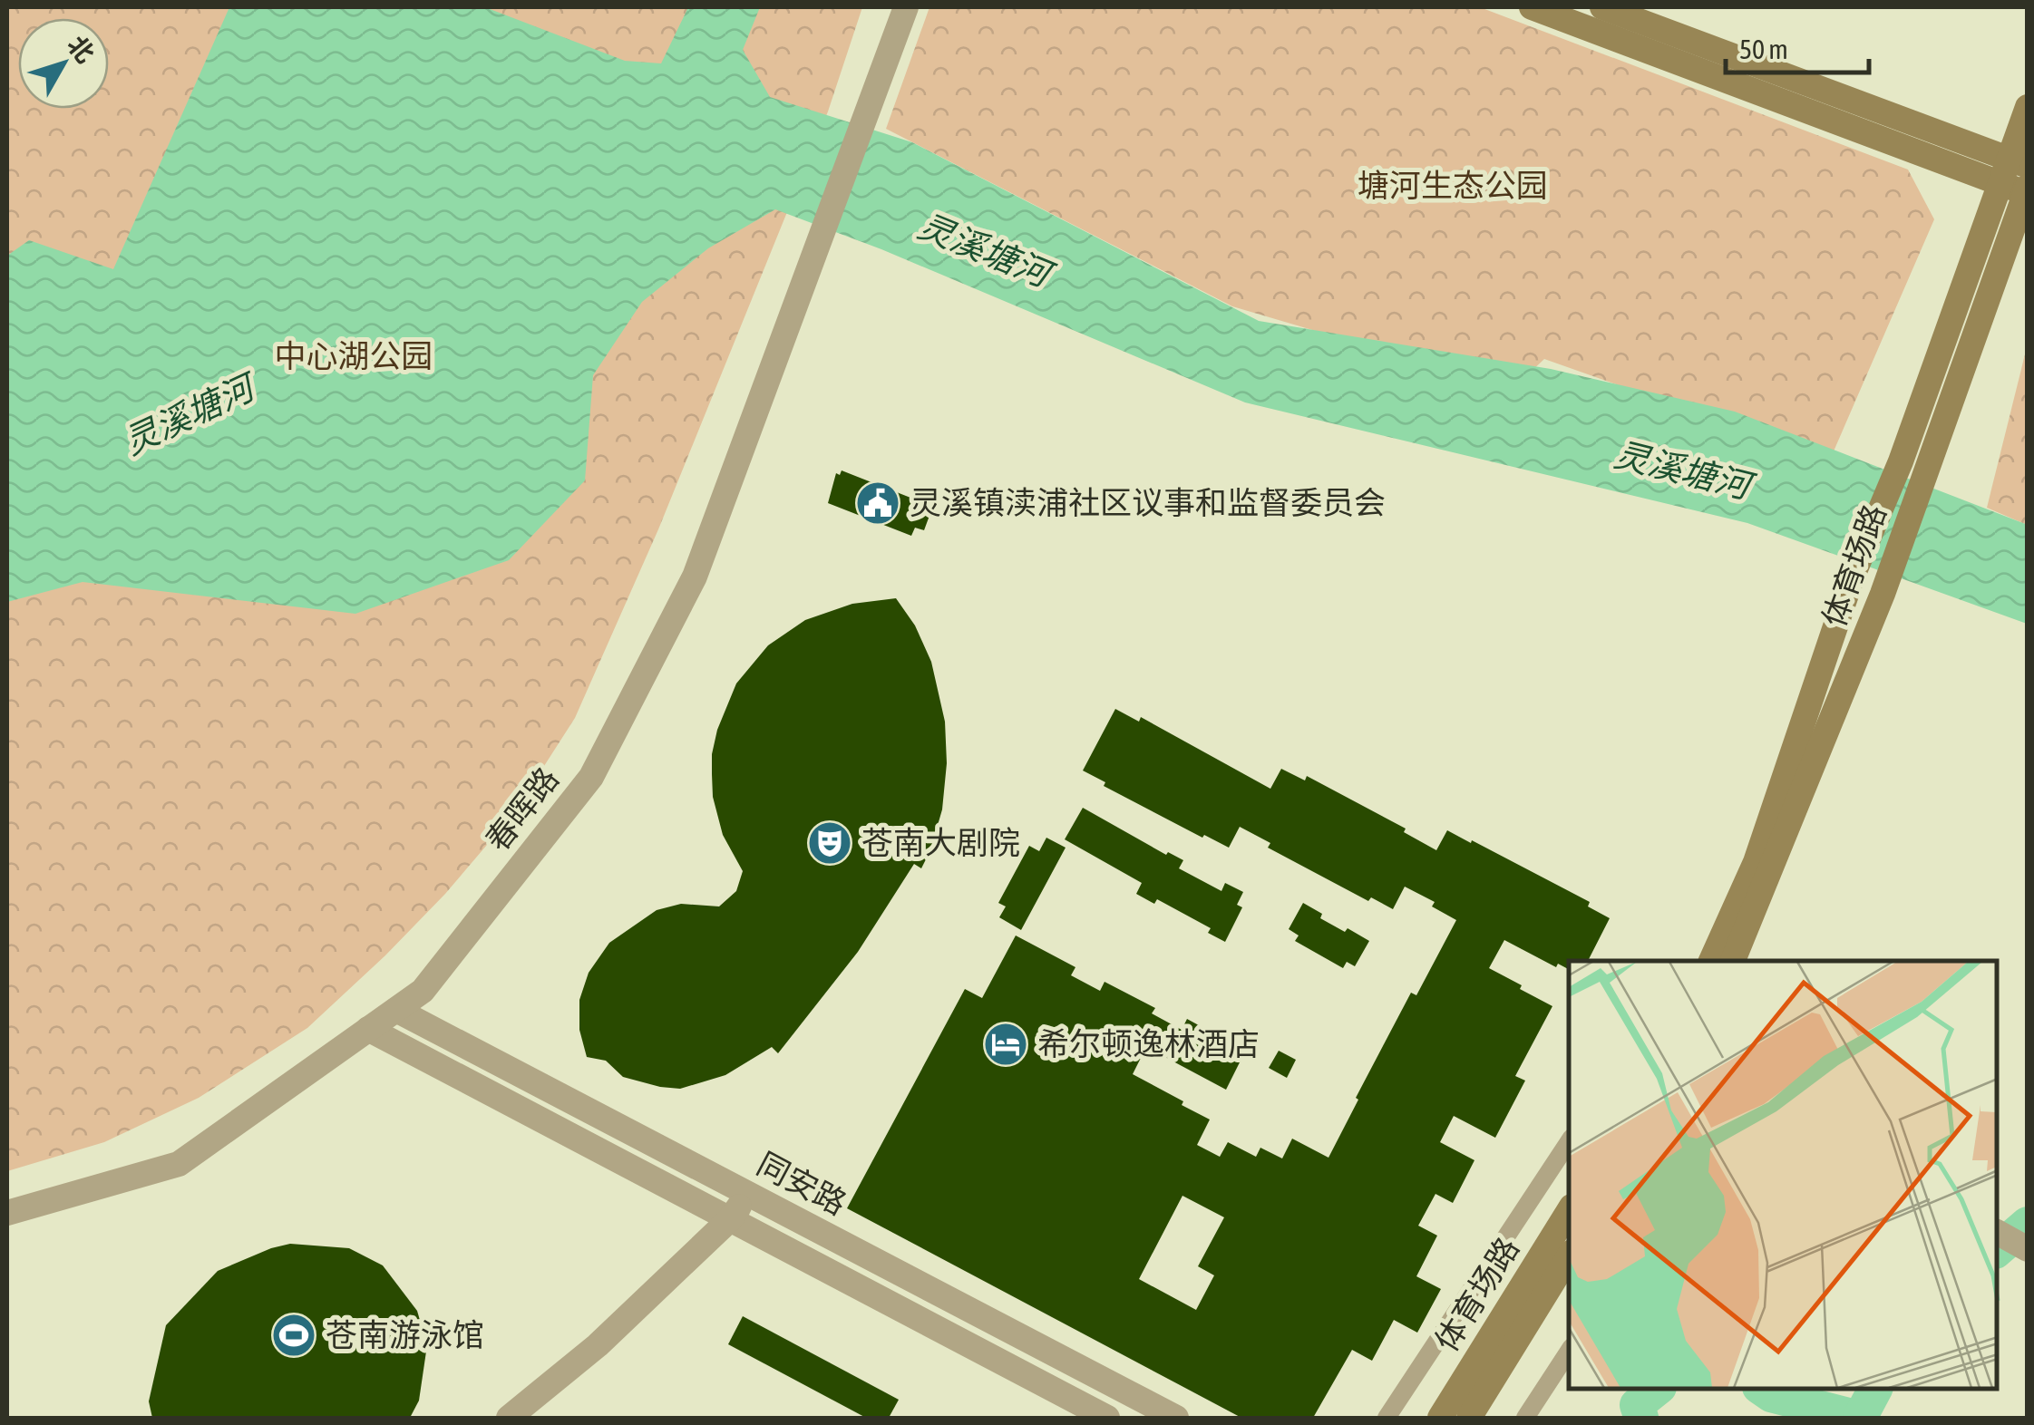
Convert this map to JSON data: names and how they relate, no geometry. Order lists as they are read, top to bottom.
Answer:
{
  "streets": {
    "main road": ["体育场路"],
    "street": ["春晖路", "同安路"]
  },
  "crossings": [
    ["春晖路", "同安路"]
  ],
  "water": ["灵溪塘河"],
  "parks": ["塘河生态公园", "中心湖公园"],
  "places": {
    "public building": ["灵溪镇渎浦社区议事和监督委员会"],
    "theatre": ["苍南大剧院"],
    "hotel": ["希尔顿逸林酒店"],
    "sports": ["苍南游泳馆"]
  },
  "scale_bar": "50 m",
  "north": "top right"
}
